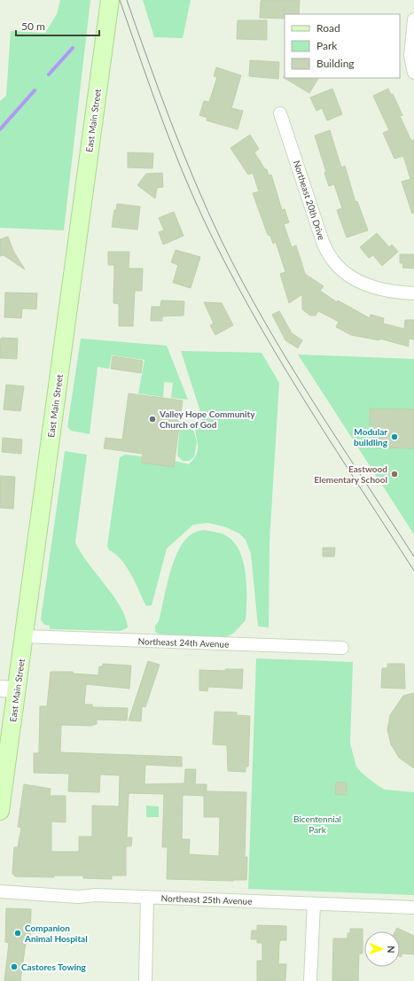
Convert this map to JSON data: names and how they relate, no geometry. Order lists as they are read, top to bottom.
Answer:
{
  "streets": {
    "main road": ["East Main Street"],
    "street": ["Northeast 20th Drive", "Northeast 24th Avenue", "Northeast 25th Avenue"]
  },
  "crossings": [
    ["East Main Street", "Northeast 24th Avenue"]
  ],
  "parks": ["Bicentennial Park"],
  "places": [
    "Valley Hope Community Church of God",
    "Modular buildling",
    "Eastwood Elementary School",
    "Companion Animal Hospital",
    "Castores Towing"
  ],
  "legend": ["Road", "Park", "Building"],
  "scale_bar": "50 m",
  "north": "right"
}
